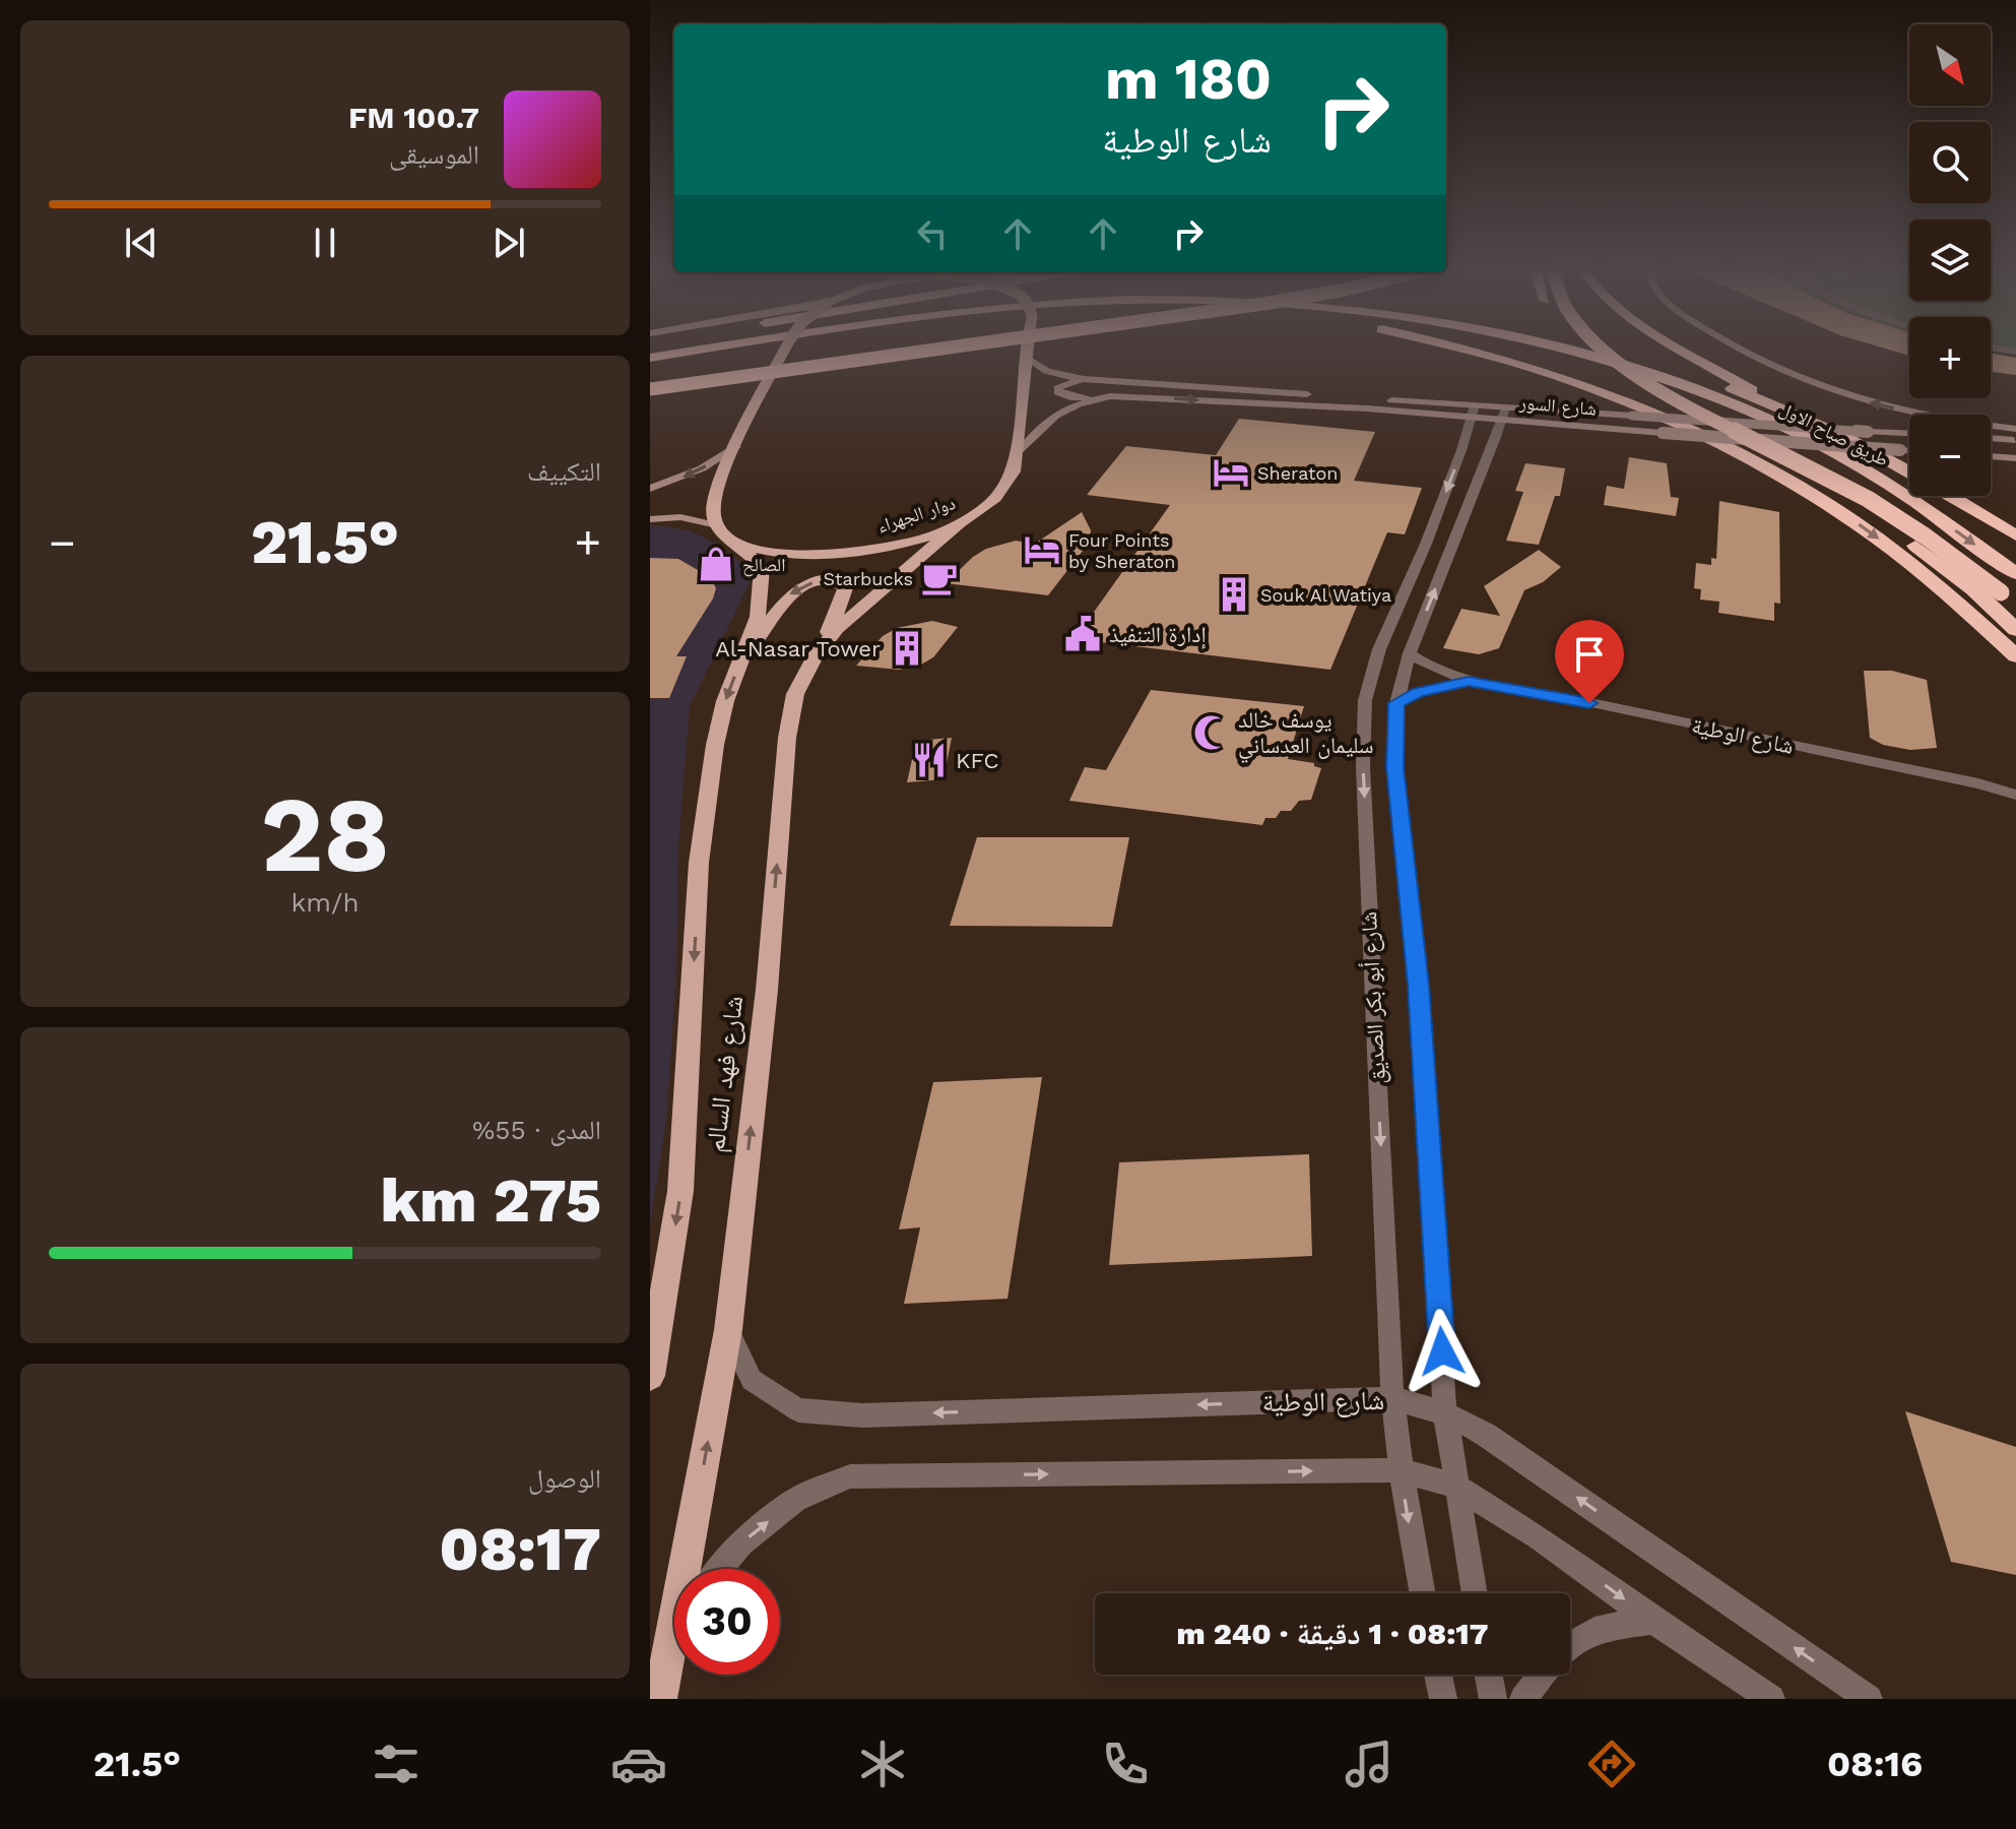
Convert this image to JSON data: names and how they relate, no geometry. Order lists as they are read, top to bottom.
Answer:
{
  "streets": {
    "highway": ["طريق صباح الاول"],
    "main road": ["شارع السور", "دوار الجهراء", "شارع فهد السالم"],
    "street": ["شارع الوطية", "شارع أبو بكر الصديق"]
  },
  "crossings": [
    ["شارع السور", "دوار الجهراء"],
    ["شارع السور", "شارع أبو بكر الصديق"],
    ["دوار الجهراء", "شارع فهد السالم"],
    ["شارع الوطية", "شارع أبو بكر الصديق"],
    ["شارع الوطية", "شارع فهد السالم"]
  ],
  "places": {
    "hotel": ["Sheraton", "Four Points by Sheraton"],
    "shop": ["الصالح"],
    "cafe": ["Starbucks"],
    "building": ["Souk Al Watiya", "Al-Nasar Tower"],
    "public building": ["إدارة التنفيذ"],
    "mosque": ["يوسف خالد سليمان العدساني"],
    "restaurant": ["KFC"]
  },
  "north": "bottom right",
  "page": {
    "map_buttons": ["+", "−"],
    "turn": ["180 m", "شارع الوطية"],
    "song": ["100.7 FM", "الموسيقى"],
    "tile": [
      "التكييف",
      ["28", "km/h"],
      ["المدى · 55%", "275 km"],
      ["الوصول", "08:17"]
    ],
    "heat": ["−", "21.5°", "+"],
    "limit": "30",
    "trip": "08:17 · 1 دقيقة · 240 m",
    "tabs": ["08:16", "21.5°"]
  }
}
